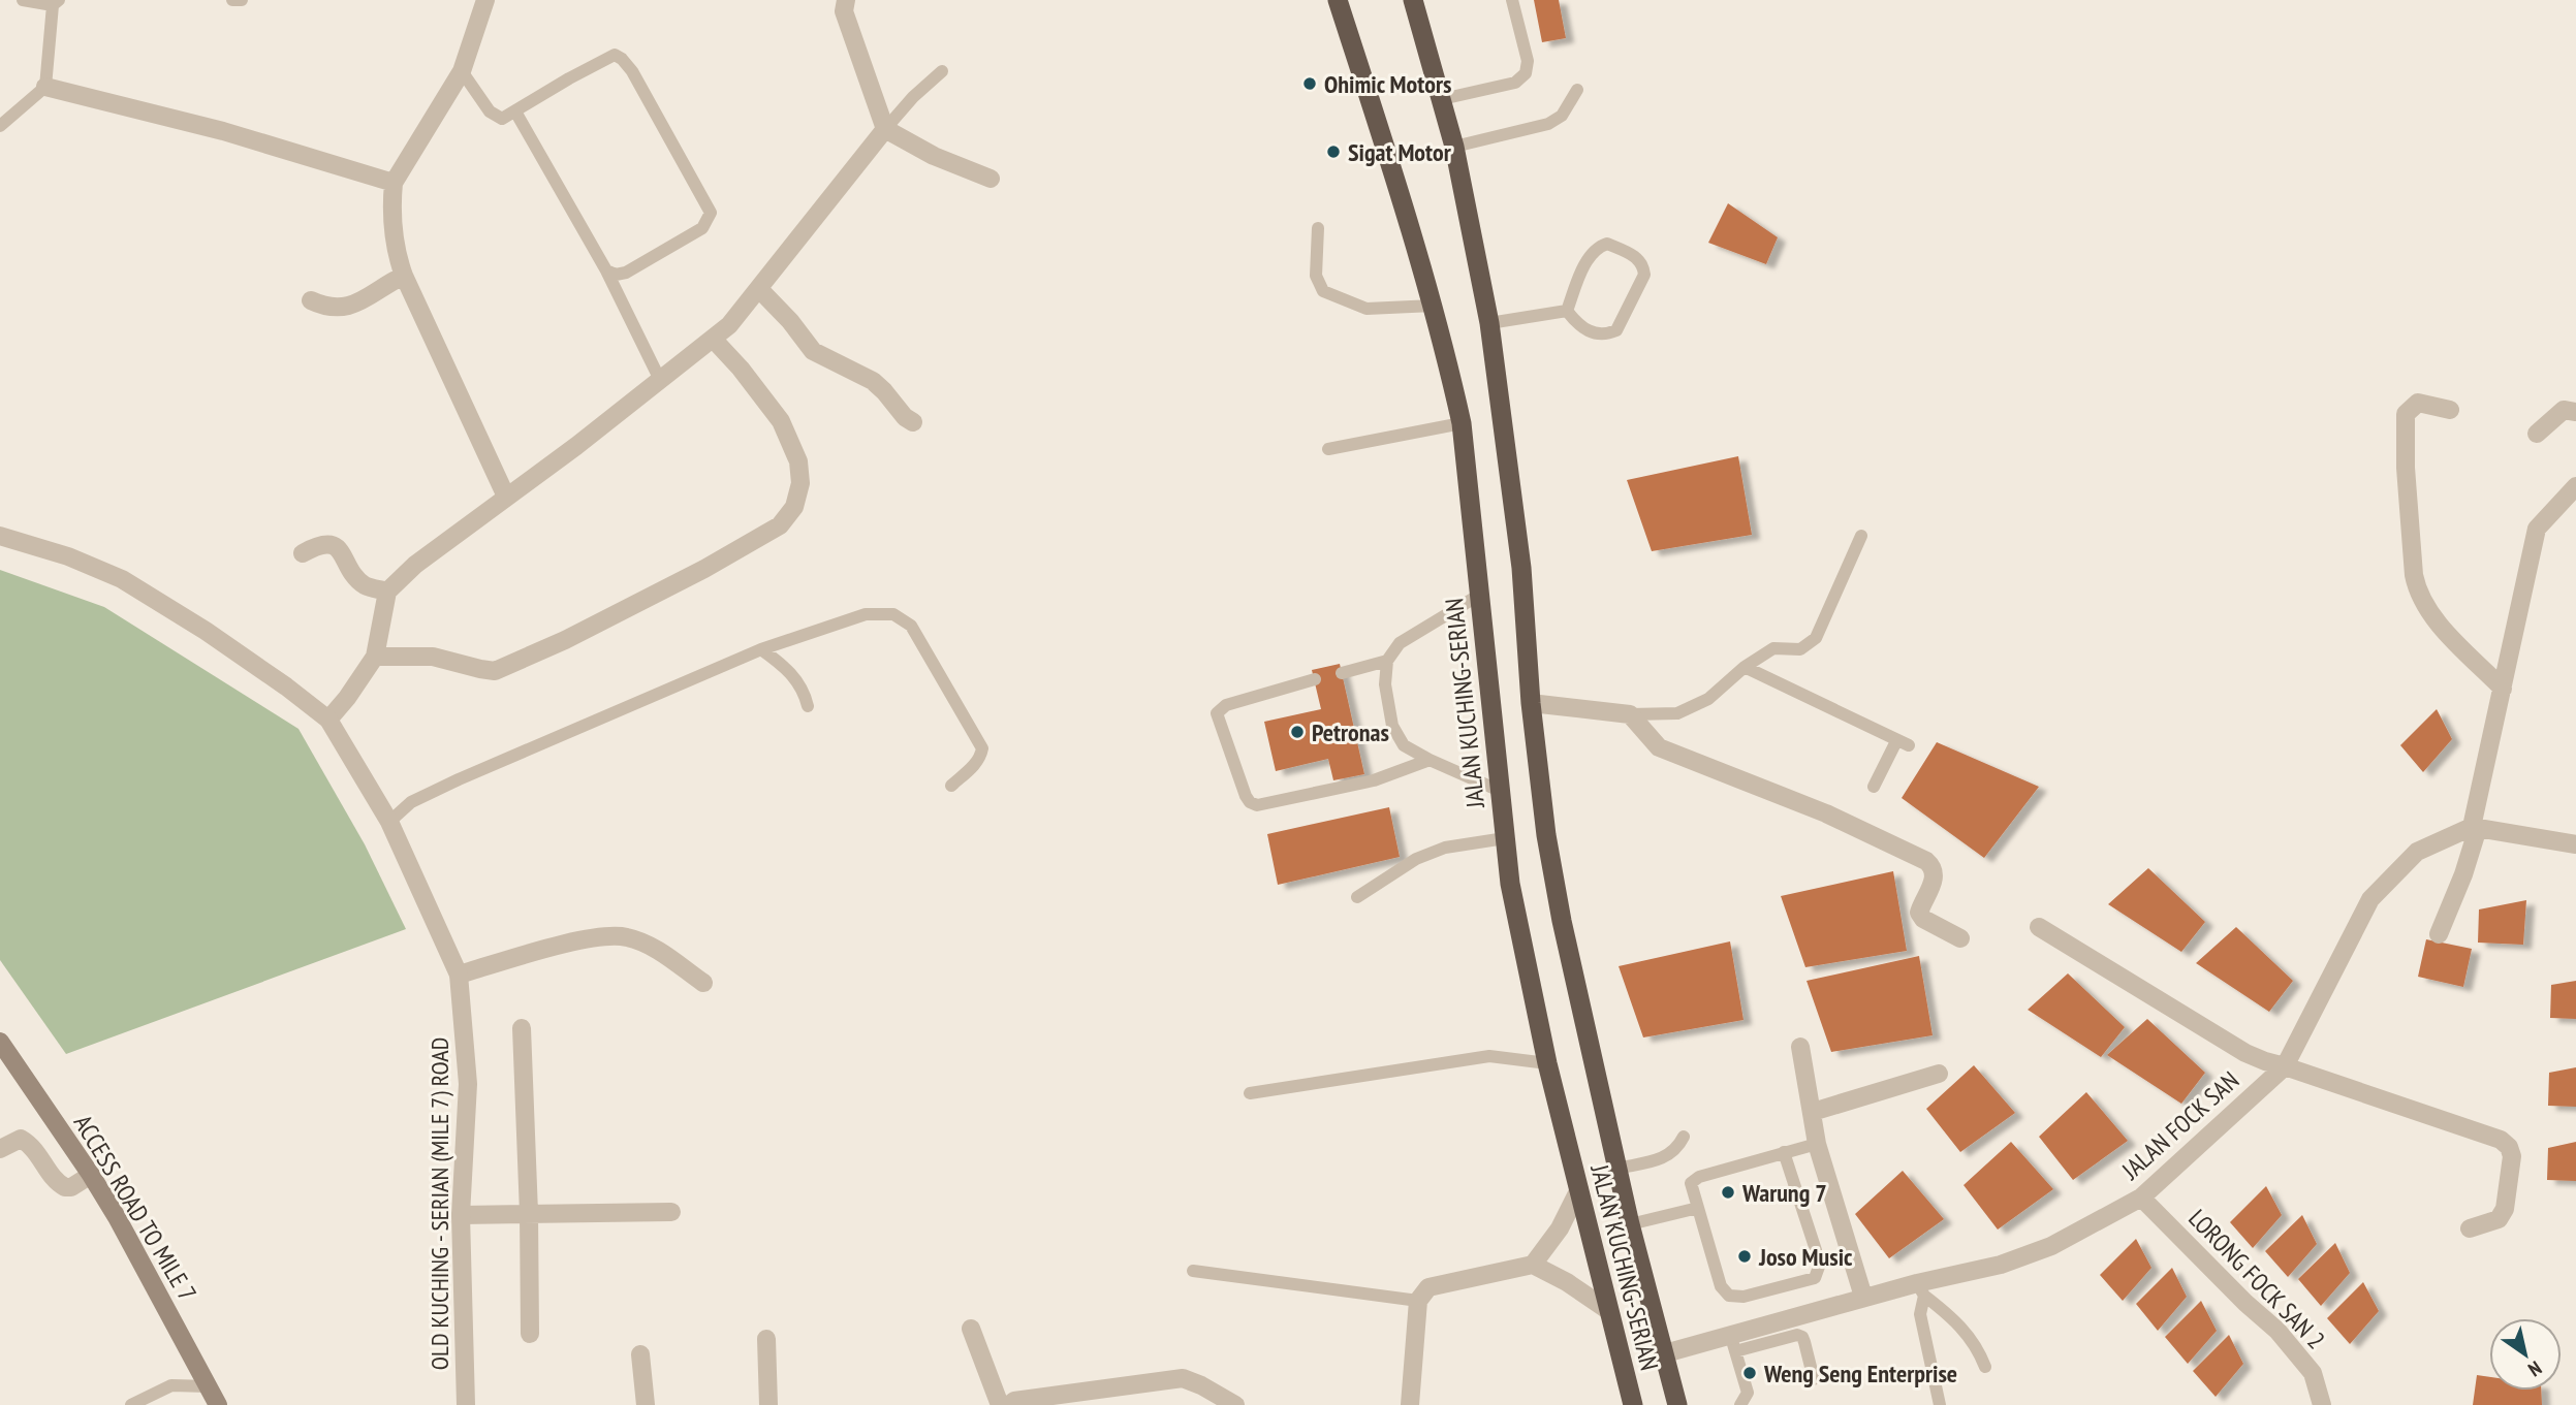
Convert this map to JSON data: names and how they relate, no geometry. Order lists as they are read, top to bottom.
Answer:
{
  "streets": {
    "highway": ["JALAN KUCHING-SERIAN"],
    "main road": ["ACCESS ROAD TO MILE 7"],
    "street": ["JALAN FOCK SAN", "OLD KUCHING - SERIAN (MILE 7) ROAD", "LORONG FOCK SAN 2"]
  },
  "crossings": [
    ["JALAN KUCHING-SERIAN", "JALAN FOCK SAN"],
    ["JALAN FOCK SAN", "LORONG FOCK SAN 2"]
  ],
  "places": [
    "Ohimic Motors",
    "Sigat Motor",
    "Petronas",
    "Warung 7",
    "Joso Music",
    "Weng Seng Enterprise"
  ],
  "north": "bottom right"
}
